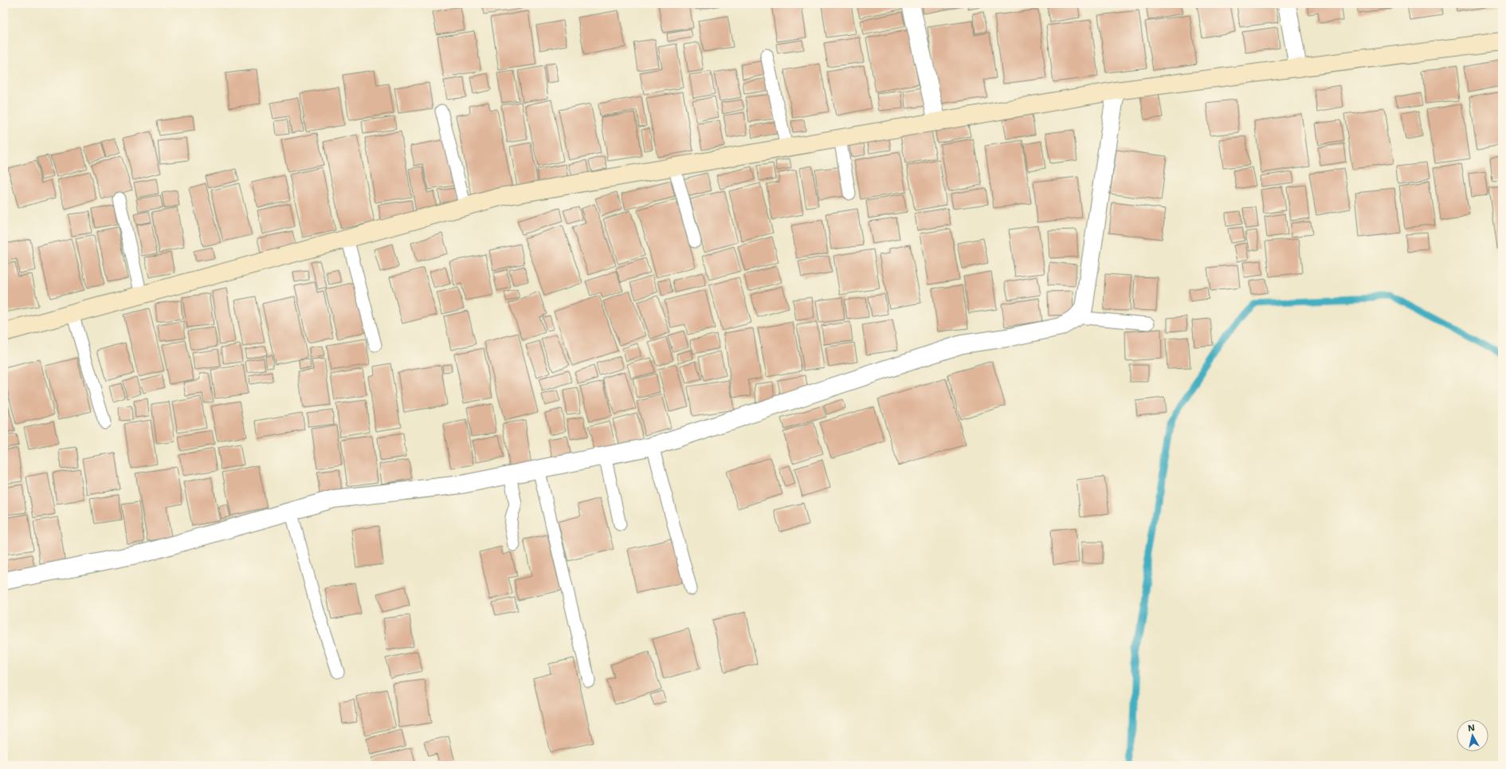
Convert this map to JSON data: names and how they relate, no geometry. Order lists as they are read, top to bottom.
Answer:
{
  "north": "top"
}
